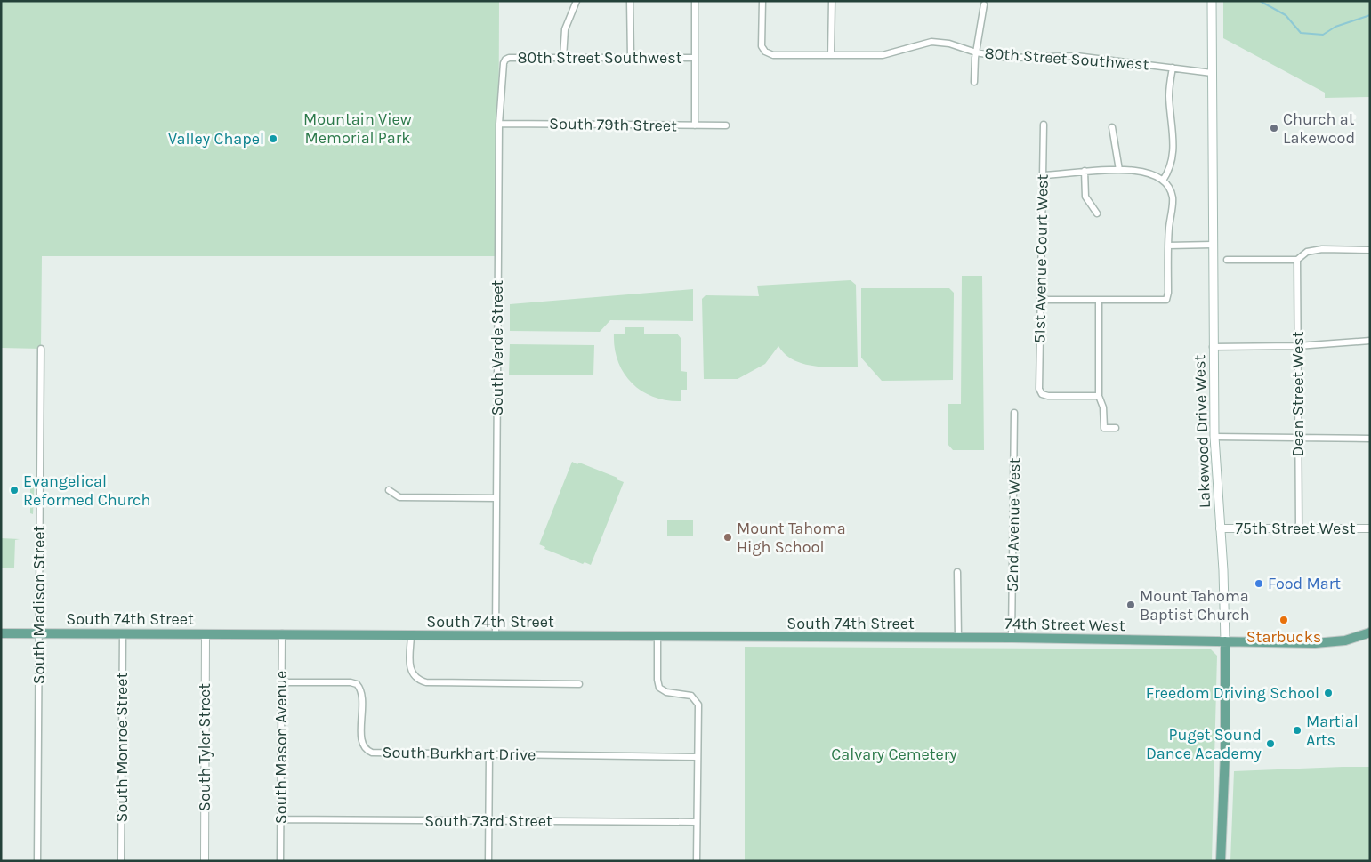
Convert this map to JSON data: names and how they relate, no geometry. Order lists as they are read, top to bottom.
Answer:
{
  "streets": {
    "main road": ["Lakewood Drive West", "South 74th Street", "74th Street West"],
    "street": [
      "80th Street Southwest",
      "South 79th Street",
      "51st Avenue Court West",
      "South Verde Street",
      "Dean Street West",
      "52nd Avenue West",
      "75th Street West",
      "South Madison Street",
      "South Monroe Street",
      "South Tyler Street",
      "South Mason Avenue",
      "South Burkhart Drive",
      "South 73rd Street"
    ]
  },
  "crossings": [
    ["80th Street Southwest", "South Verde Street"],
    ["80th Street Southwest", "Lakewood Drive West"],
    ["South 79th Street", "South Verde Street"],
    ["South Verde Street", "South 74th Street"],
    ["Dean Street West", "75th Street West"],
    ["Lakewood Drive West", "75th Street West"],
    ["Lakewood Drive West", "74th Street West"],
    ["52nd Avenue West", "74th Street West"],
    ["South Madison Street", "South 74th Street"],
    ["South 74th Street", "74th Street West"],
    ["South 74th Street", "South Monroe Street"],
    ["South 74th Street", "South Tyler Street"],
    ["South 74th Street", "South Mason Avenue"],
    ["South Mason Avenue", "South Burkhart Drive"],
    ["South Mason Avenue", "South 73rd Street"]
  ],
  "parks": ["Mountain View Memorial Park", "Calvary Cemetery"],
  "places": [
    "Church at Lakewood",
    "Valley Chapel",
    "Evangelical Reformed Church",
    "Mount Tahoma High School",
    "Food Mart",
    "Mount Tahoma Baptist Church",
    "Starbucks",
    "Freedom Driving School",
    "Martial Arts",
    "Puget Sound Dance Academy"
  ]
}
